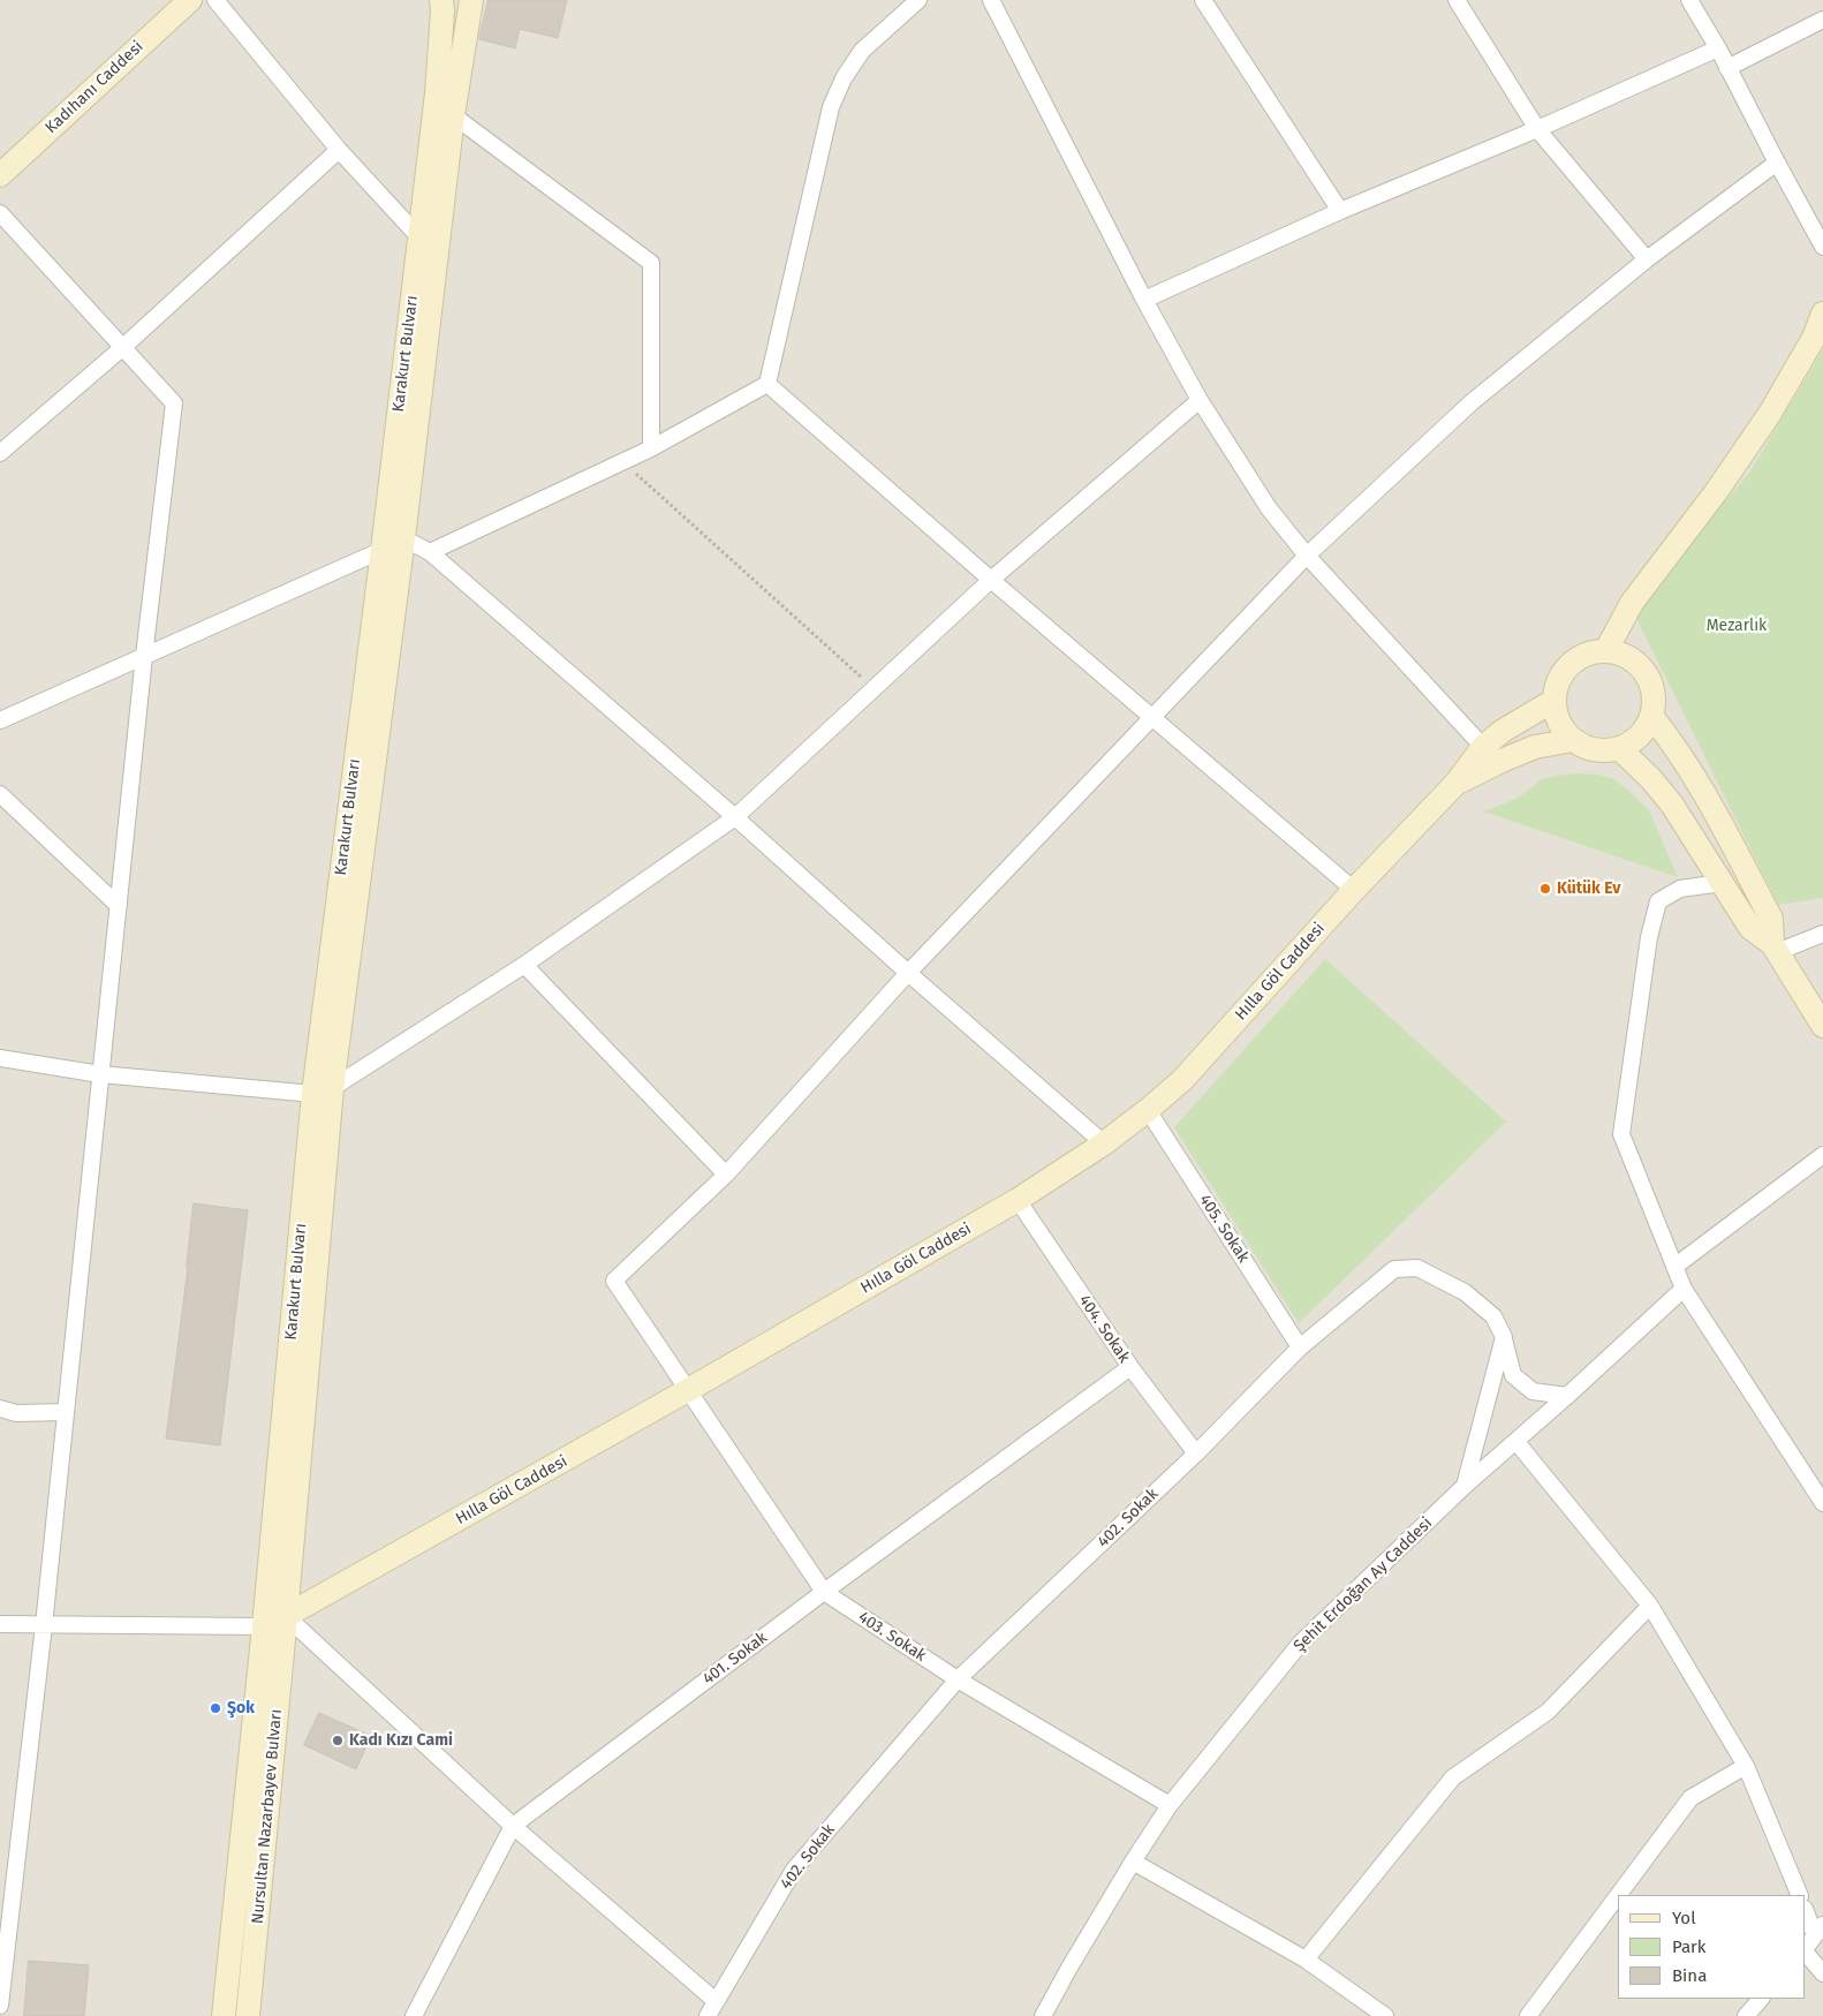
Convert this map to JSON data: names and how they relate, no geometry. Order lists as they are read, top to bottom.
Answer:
{
  "streets": {
    "main road": [
      "Kadıhanı Caddesi",
      "Karakurt Bulvarı",
      "Hılla Göl Caddesi",
      "Nursultan Nazarbayev Bulvarı"
    ],
    "street": [
      "405. Sokak",
      "404. Sokak",
      "402. Sokak",
      "Şehit Erdoğan Ay Caddesi",
      "403. Sokak",
      "401. Sokak"
    ]
  },
  "crossings": [
    ["Karakurt Bulvarı", "Hılla Göl Caddesi"],
    ["Karakurt Bulvarı", "Nursultan Nazarbayev Bulvarı"],
    ["Hılla Göl Caddesi", "405. Sokak"],
    ["Hılla Göl Caddesi", "404. Sokak"],
    ["Hılla Göl Caddesi", "403. Sokak"],
    ["Hılla Göl Caddesi", "Nursultan Nazarbayev Bulvarı"],
    ["405. Sokak", "402. Sokak"],
    ["404. Sokak", "402. Sokak"],
    ["404. Sokak", "401. Sokak"],
    ["402. Sokak", "Şehit Erdoğan Ay Caddesi"],
    ["402. Sokak", "403. Sokak"],
    ["Şehit Erdoğan Ay Caddesi", "403. Sokak"],
    ["403. Sokak", "401. Sokak"]
  ],
  "parks": ["Mezarlık"],
  "places": ["Kütük Ev", "Şok", "Kadı Kızı Cami"],
  "legend": ["Yol", "Park", "Bina"]
}
